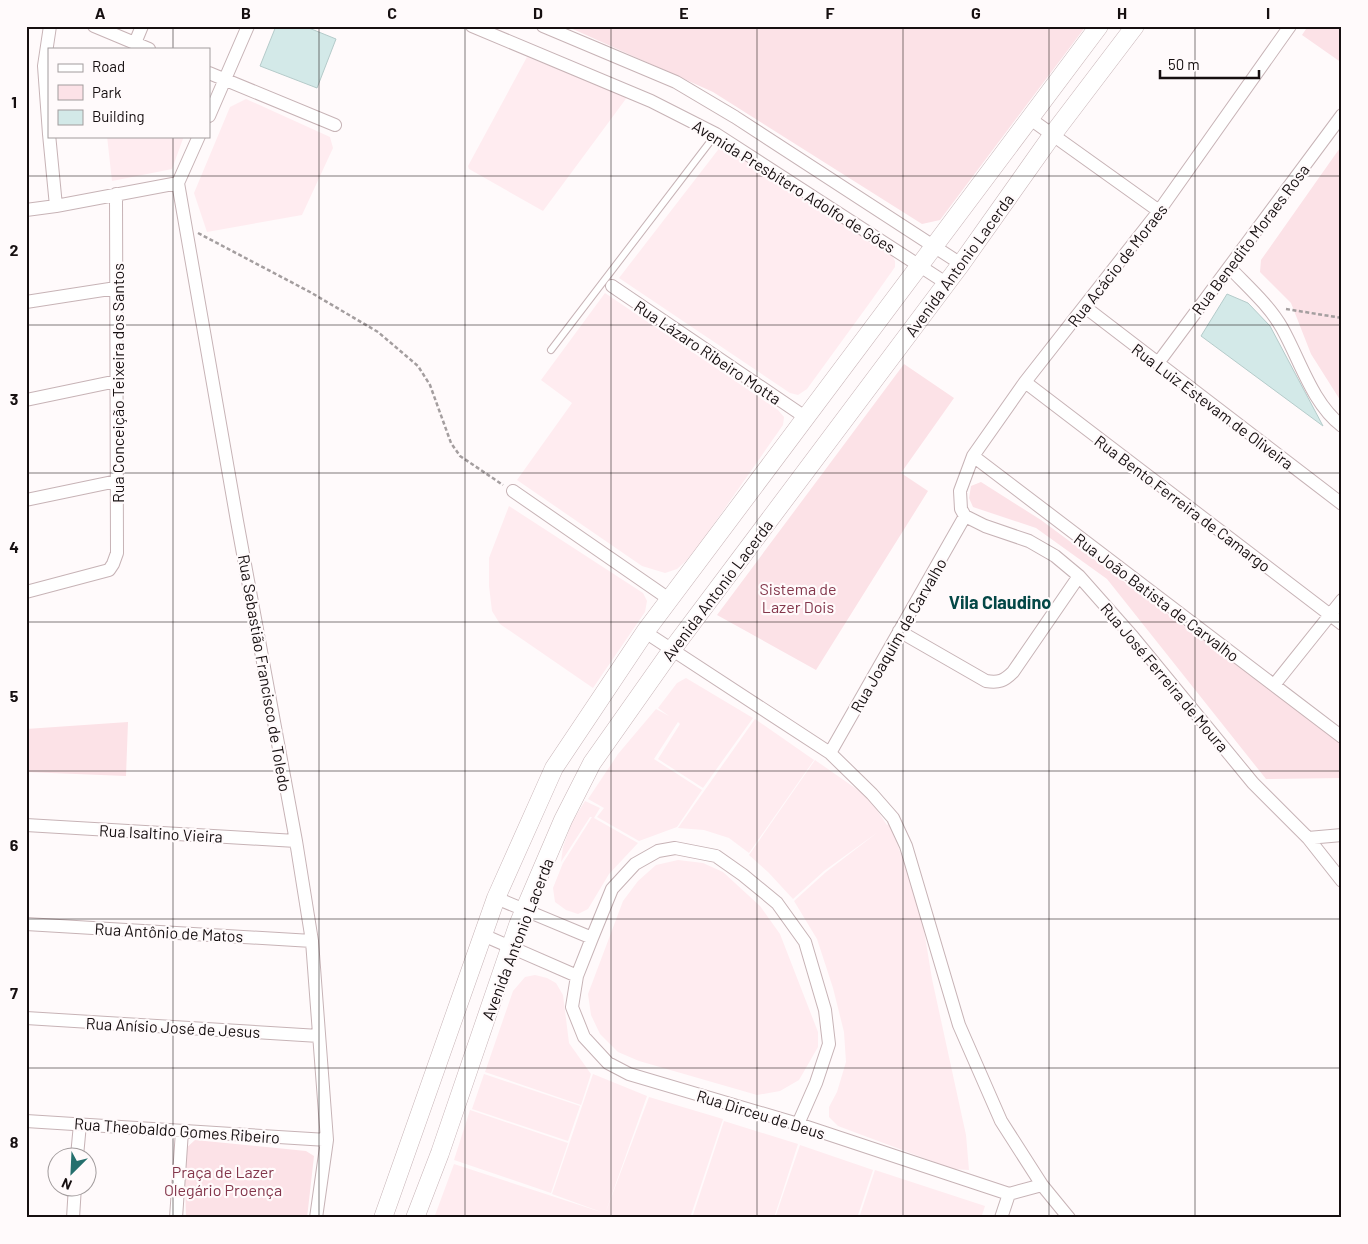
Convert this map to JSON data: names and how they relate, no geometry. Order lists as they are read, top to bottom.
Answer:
{
  "streets": {
    "main road": ["Avenida Antonio Lacerda"],
    "street": [
      "Avenida Presbítero Adolfo de Góes",
      "Rua Benedito Moraes Rosa",
      "Rua Acácio de Moraes",
      "Rua Lázaro Ribeiro Motta",
      "Rua Conceição Teixeira dos Santos",
      "Rua Luiz Estevam de Oliveira",
      "Rua Bento Ferreira de Camargo",
      "Rua João Batista de Carvalho",
      "Rua Joaquim de Carvalho",
      "Rua Sebastião Francisco de Toledo",
      "Rua José Ferreira de Moura",
      "Rua Isaltino Vieira",
      "Rua Antônio de Matos",
      "Rua Anísio José de Jesus",
      "Rua Dirceu de Deus",
      "Rua Theobaldo Gomes Ribeiro"
    ]
  },
  "crossings": [
    ["Avenida Presbítero Adolfo de Góes", "Avenida Antonio Lacerda"],
    ["Rua Benedito Moraes Rosa", "Rua Luiz Estevam de Oliveira"],
    ["Avenida Antonio Lacerda", "Rua Lázaro Ribeiro Motta"],
    ["Rua Acácio de Moraes", "Rua Luiz Estevam de Oliveira"],
    ["Rua Acácio de Moraes", "Rua Bento Ferreira de Camargo"],
    ["Rua Acácio de Moraes", "Rua João Batista de Carvalho"],
    ["Rua Acácio de Moraes", "Rua Joaquim de Carvalho"],
    ["Rua Acácio de Moraes", "Rua José Ferreira de Moura"],
    ["Rua Joaquim de Carvalho", "Rua José Ferreira de Moura"],
    ["Rua Sebastião Francisco de Toledo", "Rua Isaltino Vieira"],
    ["Rua Sebastião Francisco de Toledo", "Rua Antônio de Matos"],
    ["Rua Sebastião Francisco de Toledo", "Rua Anísio José de Jesus"],
    ["Rua Sebastião Francisco de Toledo", "Rua Theobaldo Gomes Ribeiro"]
  ],
  "districts": ["Vila Claudino"],
  "parks": ["Sistema de Lazer Dois", "Praça de Lazer Olegário Proença"],
  "legend": ["Road", "Park", "Building"],
  "scale_bar": "50 m",
  "north": "bottom left",
  "grid": {
    "columns": [
      "A",
      "B",
      "C",
      "D",
      "E",
      "F",
      "G",
      "H",
      "I"
    ],
    "rows": [
      "1",
      "2",
      "3",
      "4",
      "5",
      "6",
      "7",
      "8"
    ]
  }
}
